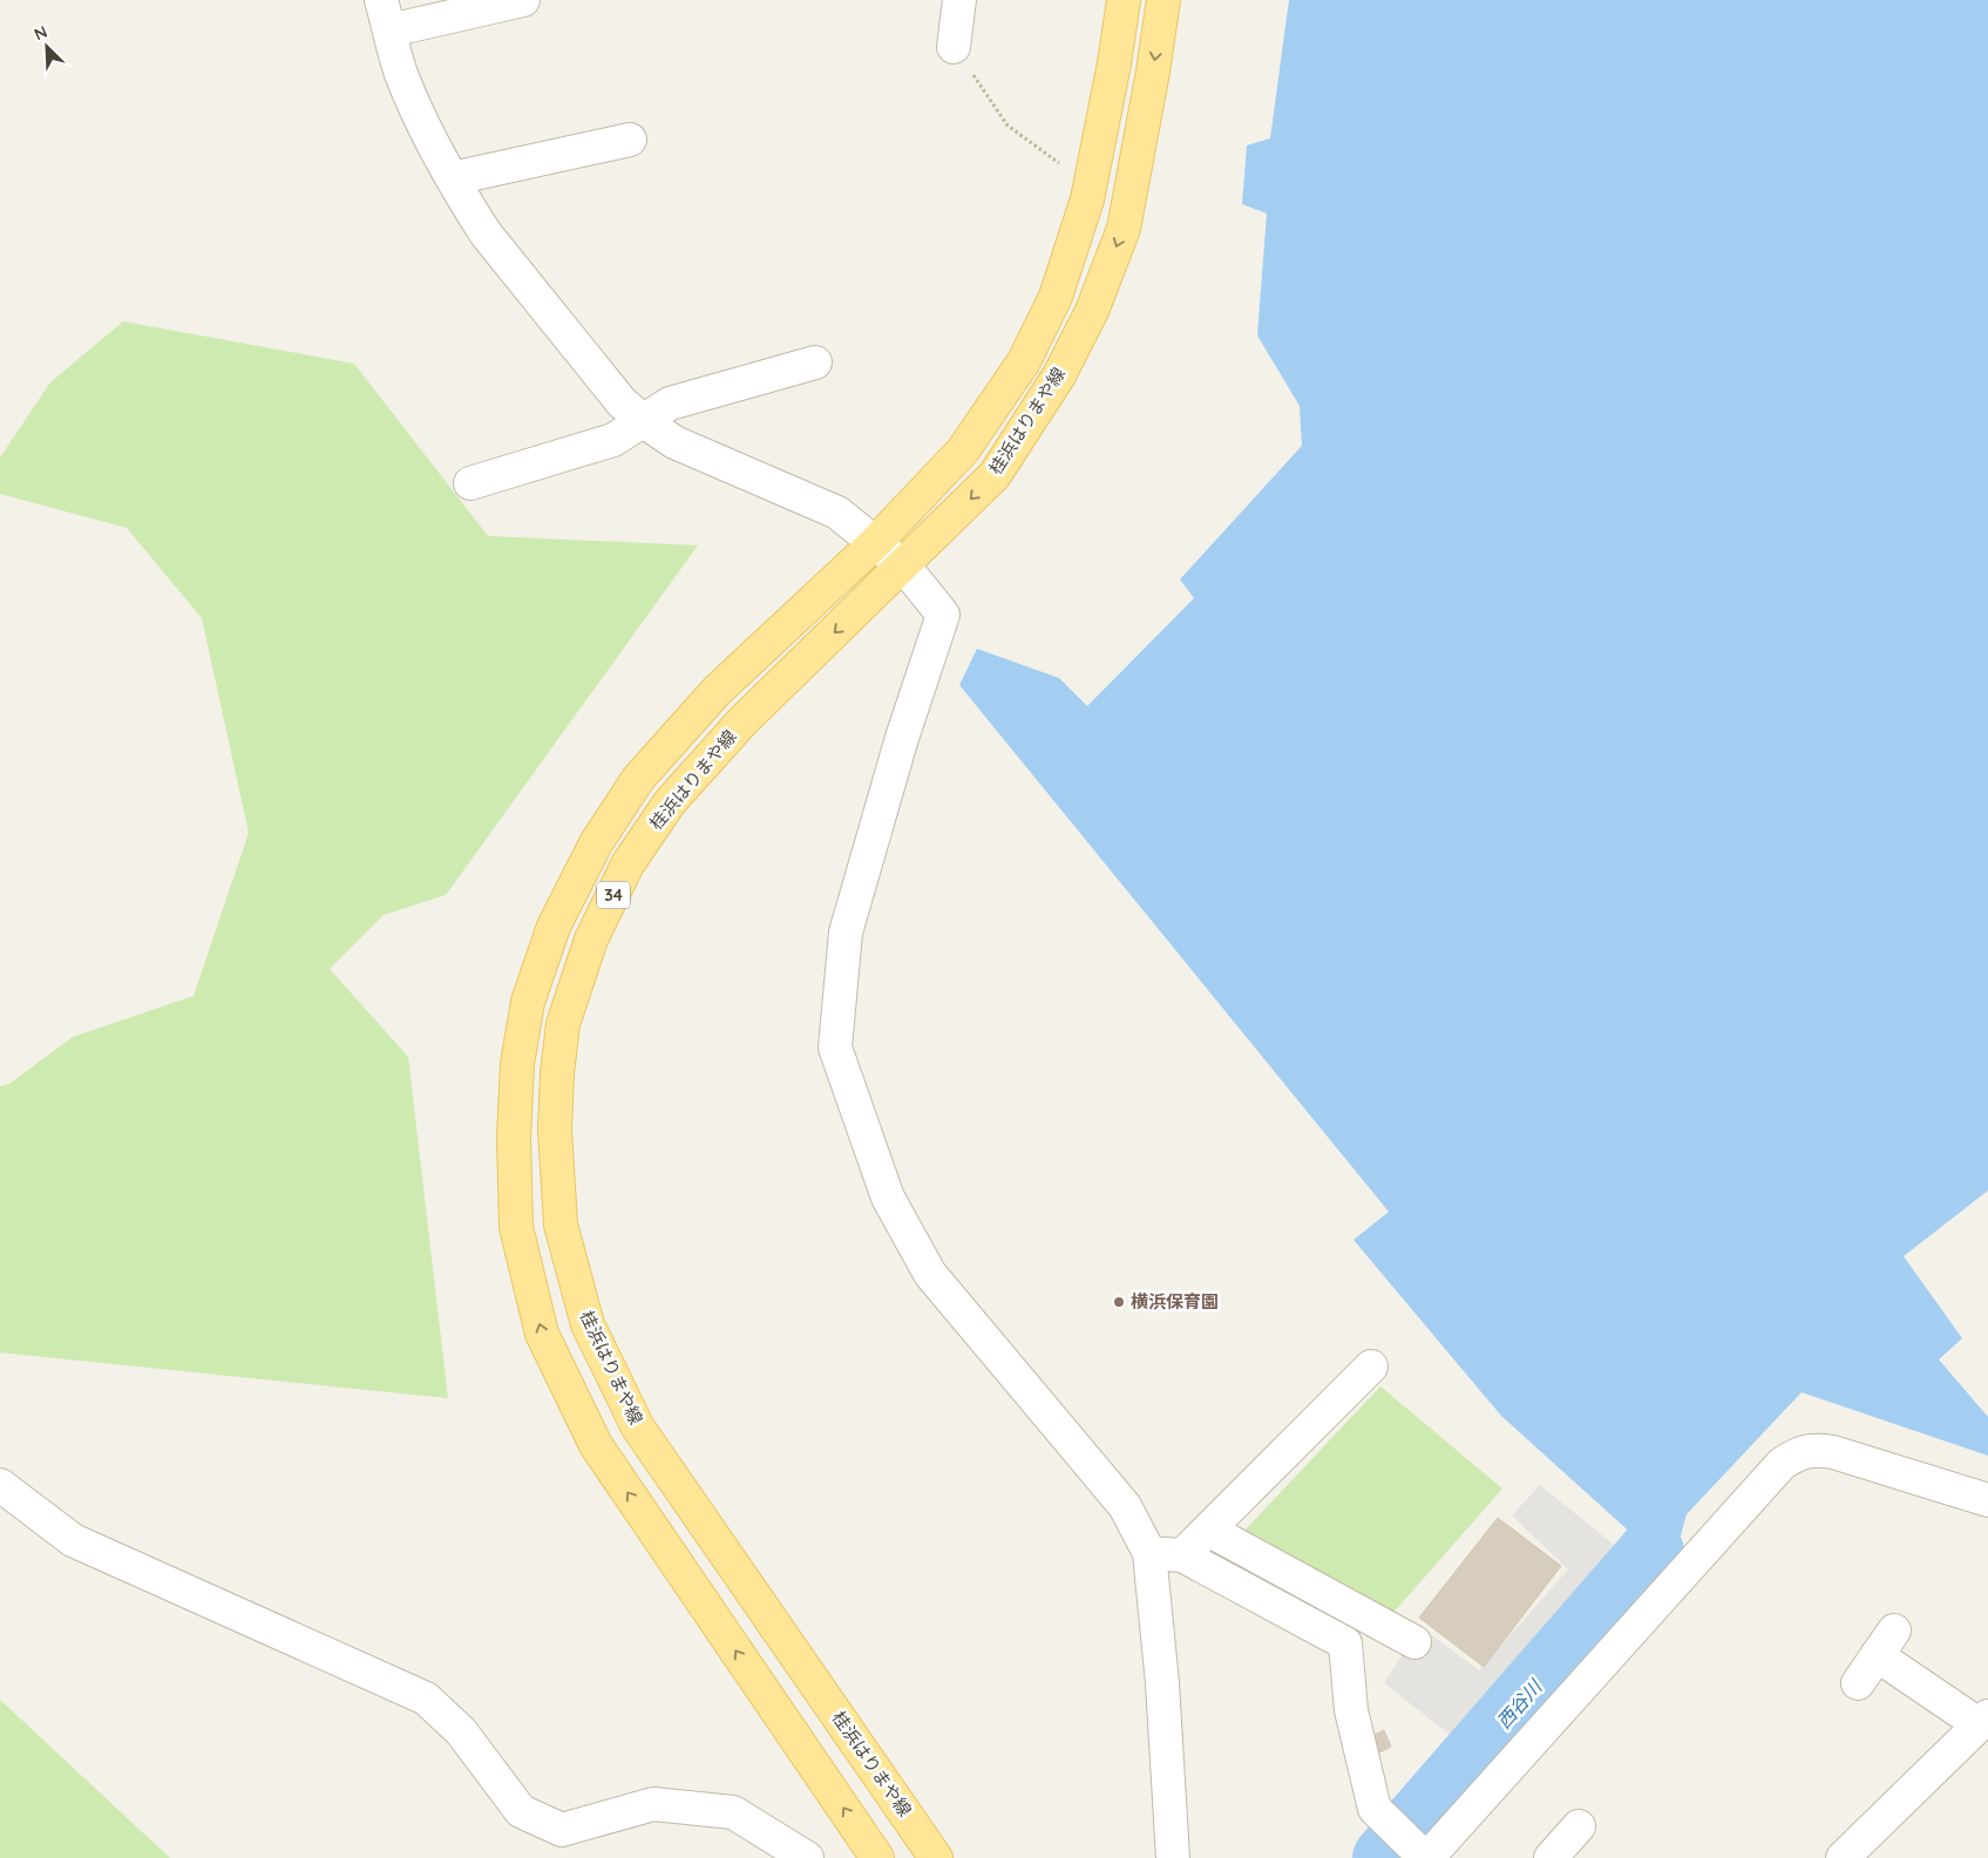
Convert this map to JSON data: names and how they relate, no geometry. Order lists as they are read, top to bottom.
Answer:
{
  "streets": {
    "main road": ["桂浜はりまや線", "34"]
  },
  "water": ["西谷川"],
  "places": ["横浜保育園"],
  "north": "top left"
}
